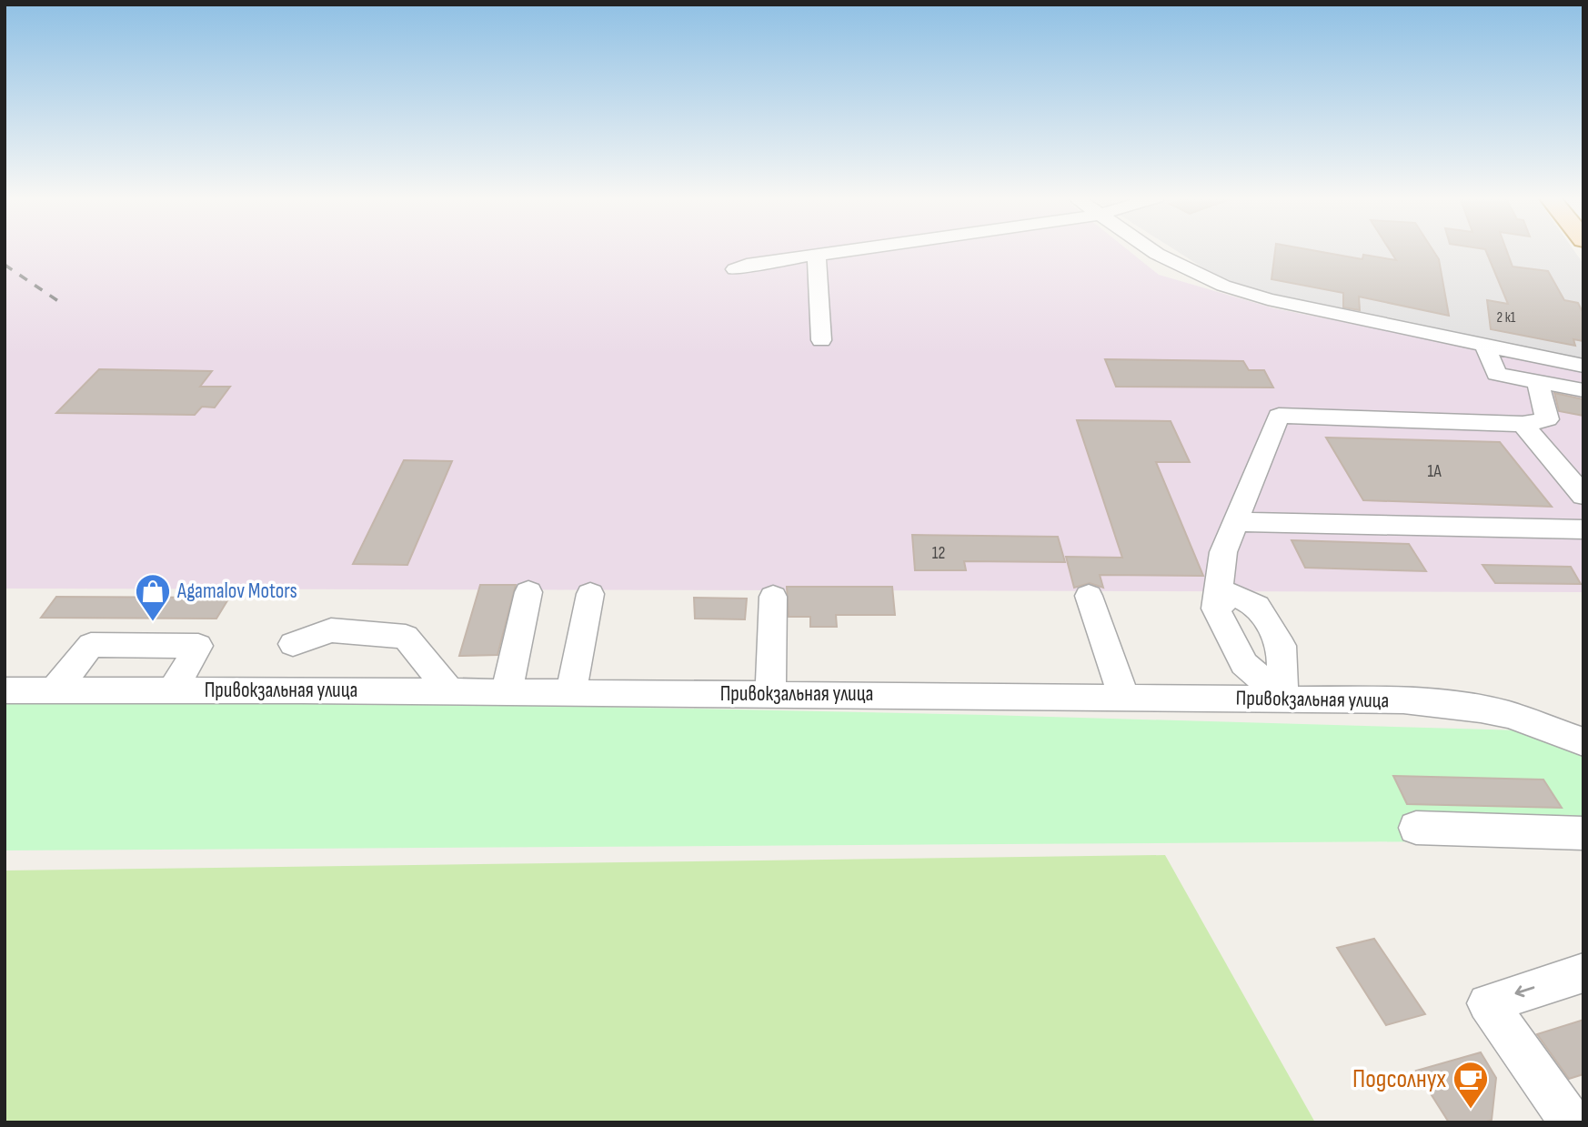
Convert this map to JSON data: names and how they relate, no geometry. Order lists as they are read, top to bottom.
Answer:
{
  "streets": {
    "street": ["Привокзальная улица"]
  },
  "places": {
    "shop": ["Agamalov Motors"],
    "cafe": ["Подсолнух"]
  },
  "house_numbers": ["2 к1", "1А", "12"]
}
